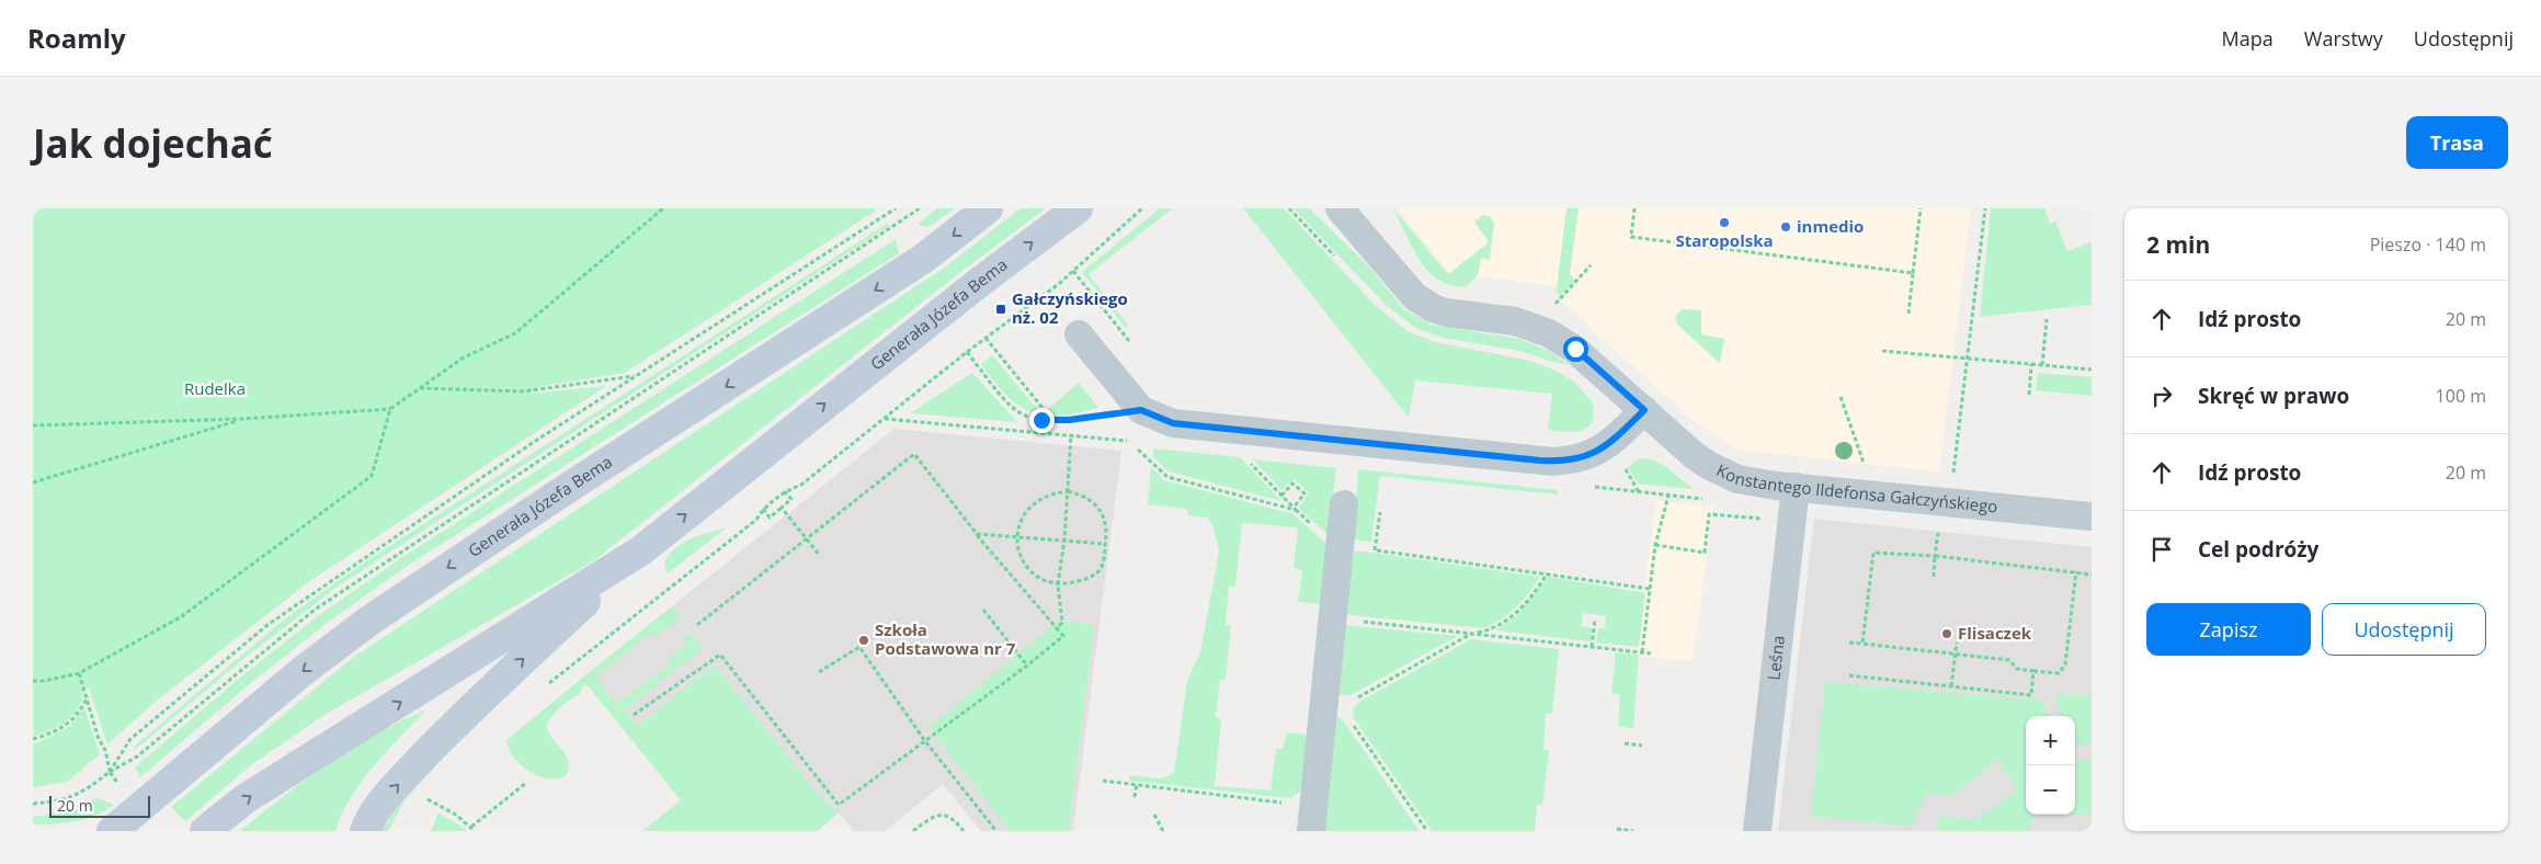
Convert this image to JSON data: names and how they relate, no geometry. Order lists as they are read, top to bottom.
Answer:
{
  "streets": {
    "main road": ["Generała Józefa Bema"],
    "street": ["Konstantego Ildefonsa Gałczyńskiego", "Leśna"]
  },
  "crossings": [
    ["Konstantego Ildefonsa Gałczyńskiego", "Leśna"]
  ],
  "parks": ["Rudelka"],
  "places": {
    "other": [
      "Staropolska",
      "inmedio",
      "Flisaczek",
      "Szkoła Podstawowa nr 7"
    ],
    "transit": ["Gałczyńskiego nż. 02"]
  },
  "scale_bar": "20 m",
  "page": {
    "header": "Roamly",
    "nav": ["Mapa", "Warstwy", "Udostępnij"],
    "buttons": [
      "Trasa",
      ["Zapisz", "Udostępnij"]
    ],
    "title": "Jak dojechać",
    "heading": ["2 min", "Pieszo · 140 m"],
    "list": [
      ["Idź prosto", "20 m"],
      ["Skręć w prawo", "100 m"],
      ["Idź prosto", "20 m"],
      "Cel podróży"
    ],
    "map_buttons": ["+", "−"],
    "scale": "20 m"
  }
}
